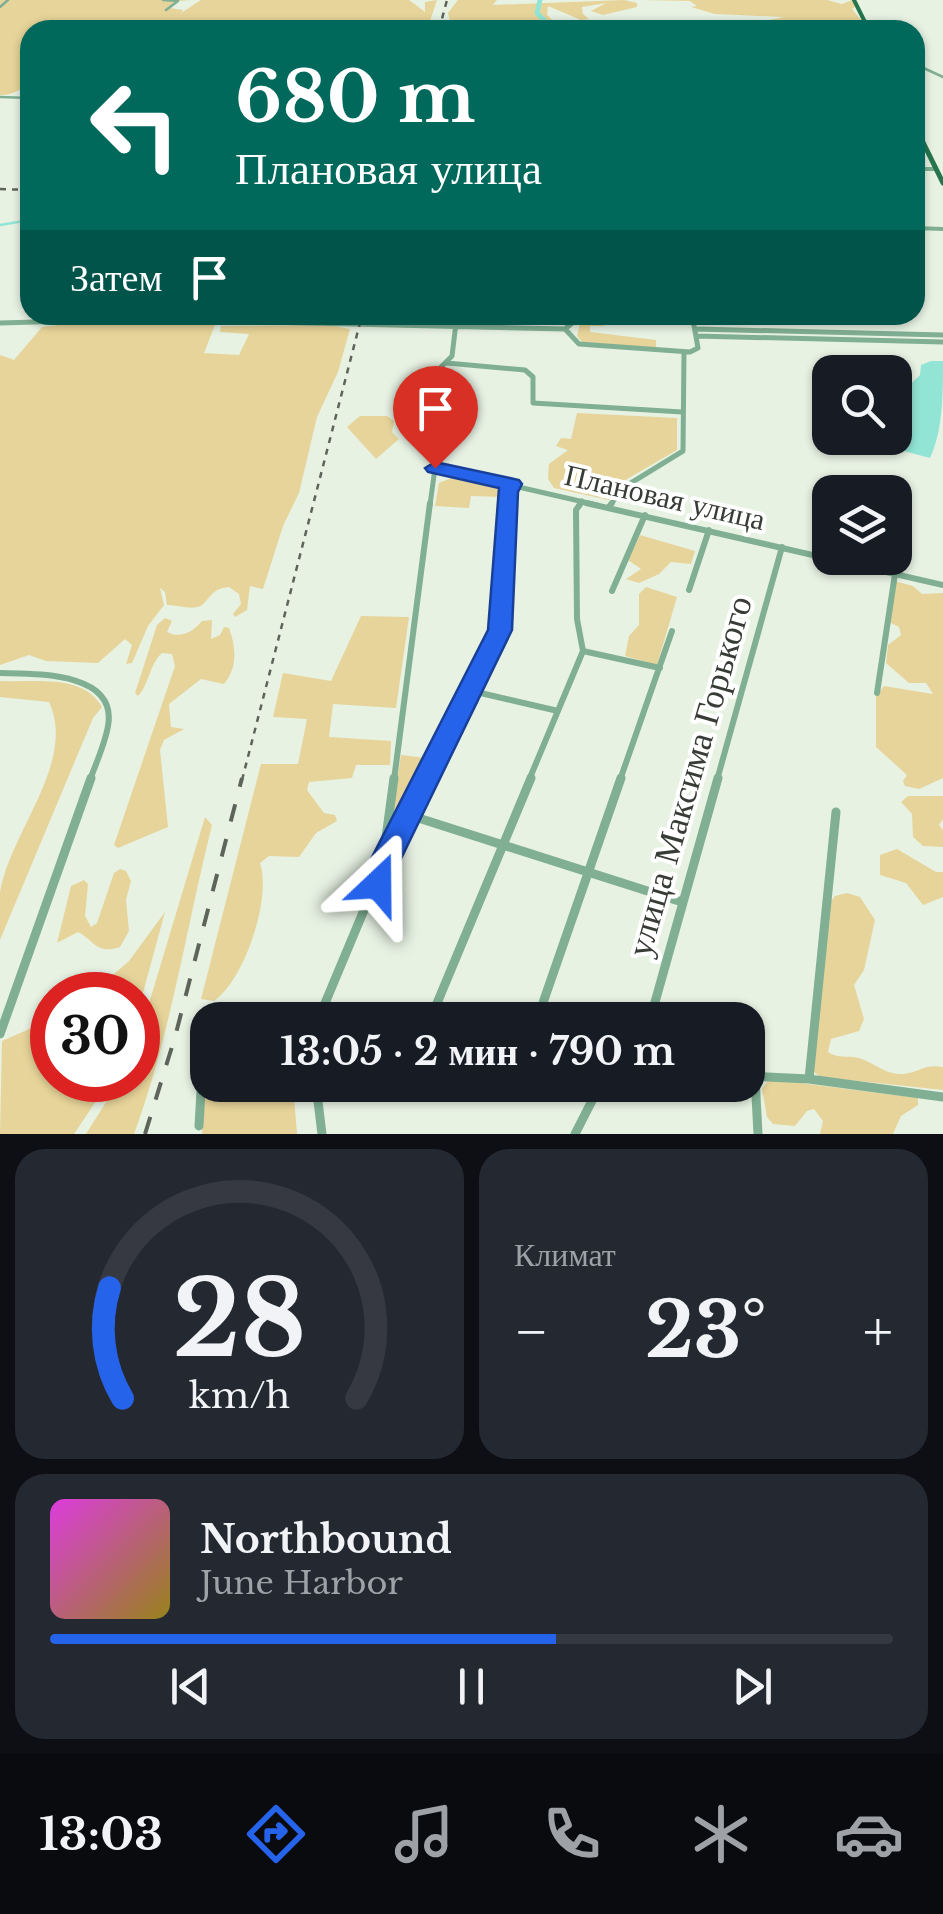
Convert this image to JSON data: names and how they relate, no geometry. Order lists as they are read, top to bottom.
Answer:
{
  "streets": {
    "street": ["Плановая улица", "улица Максима Горького"]
  },
  "crossings": [
    ["Плановая улица", "улица Максима Горького"]
  ],
  "page": {
    "turn": ["680 m", "Плановая улица"],
    "then": "Затем",
    "limit": "30",
    "trip": "13:05 · 2 мин · 790 m",
    "tile": "Климат",
    "heat": ["−", "23°", "+"],
    "song": ["Northbound", "June Harbor"],
    "tabs": "13:03",
    "gauge": ["28", "km/h"]
  }
}
